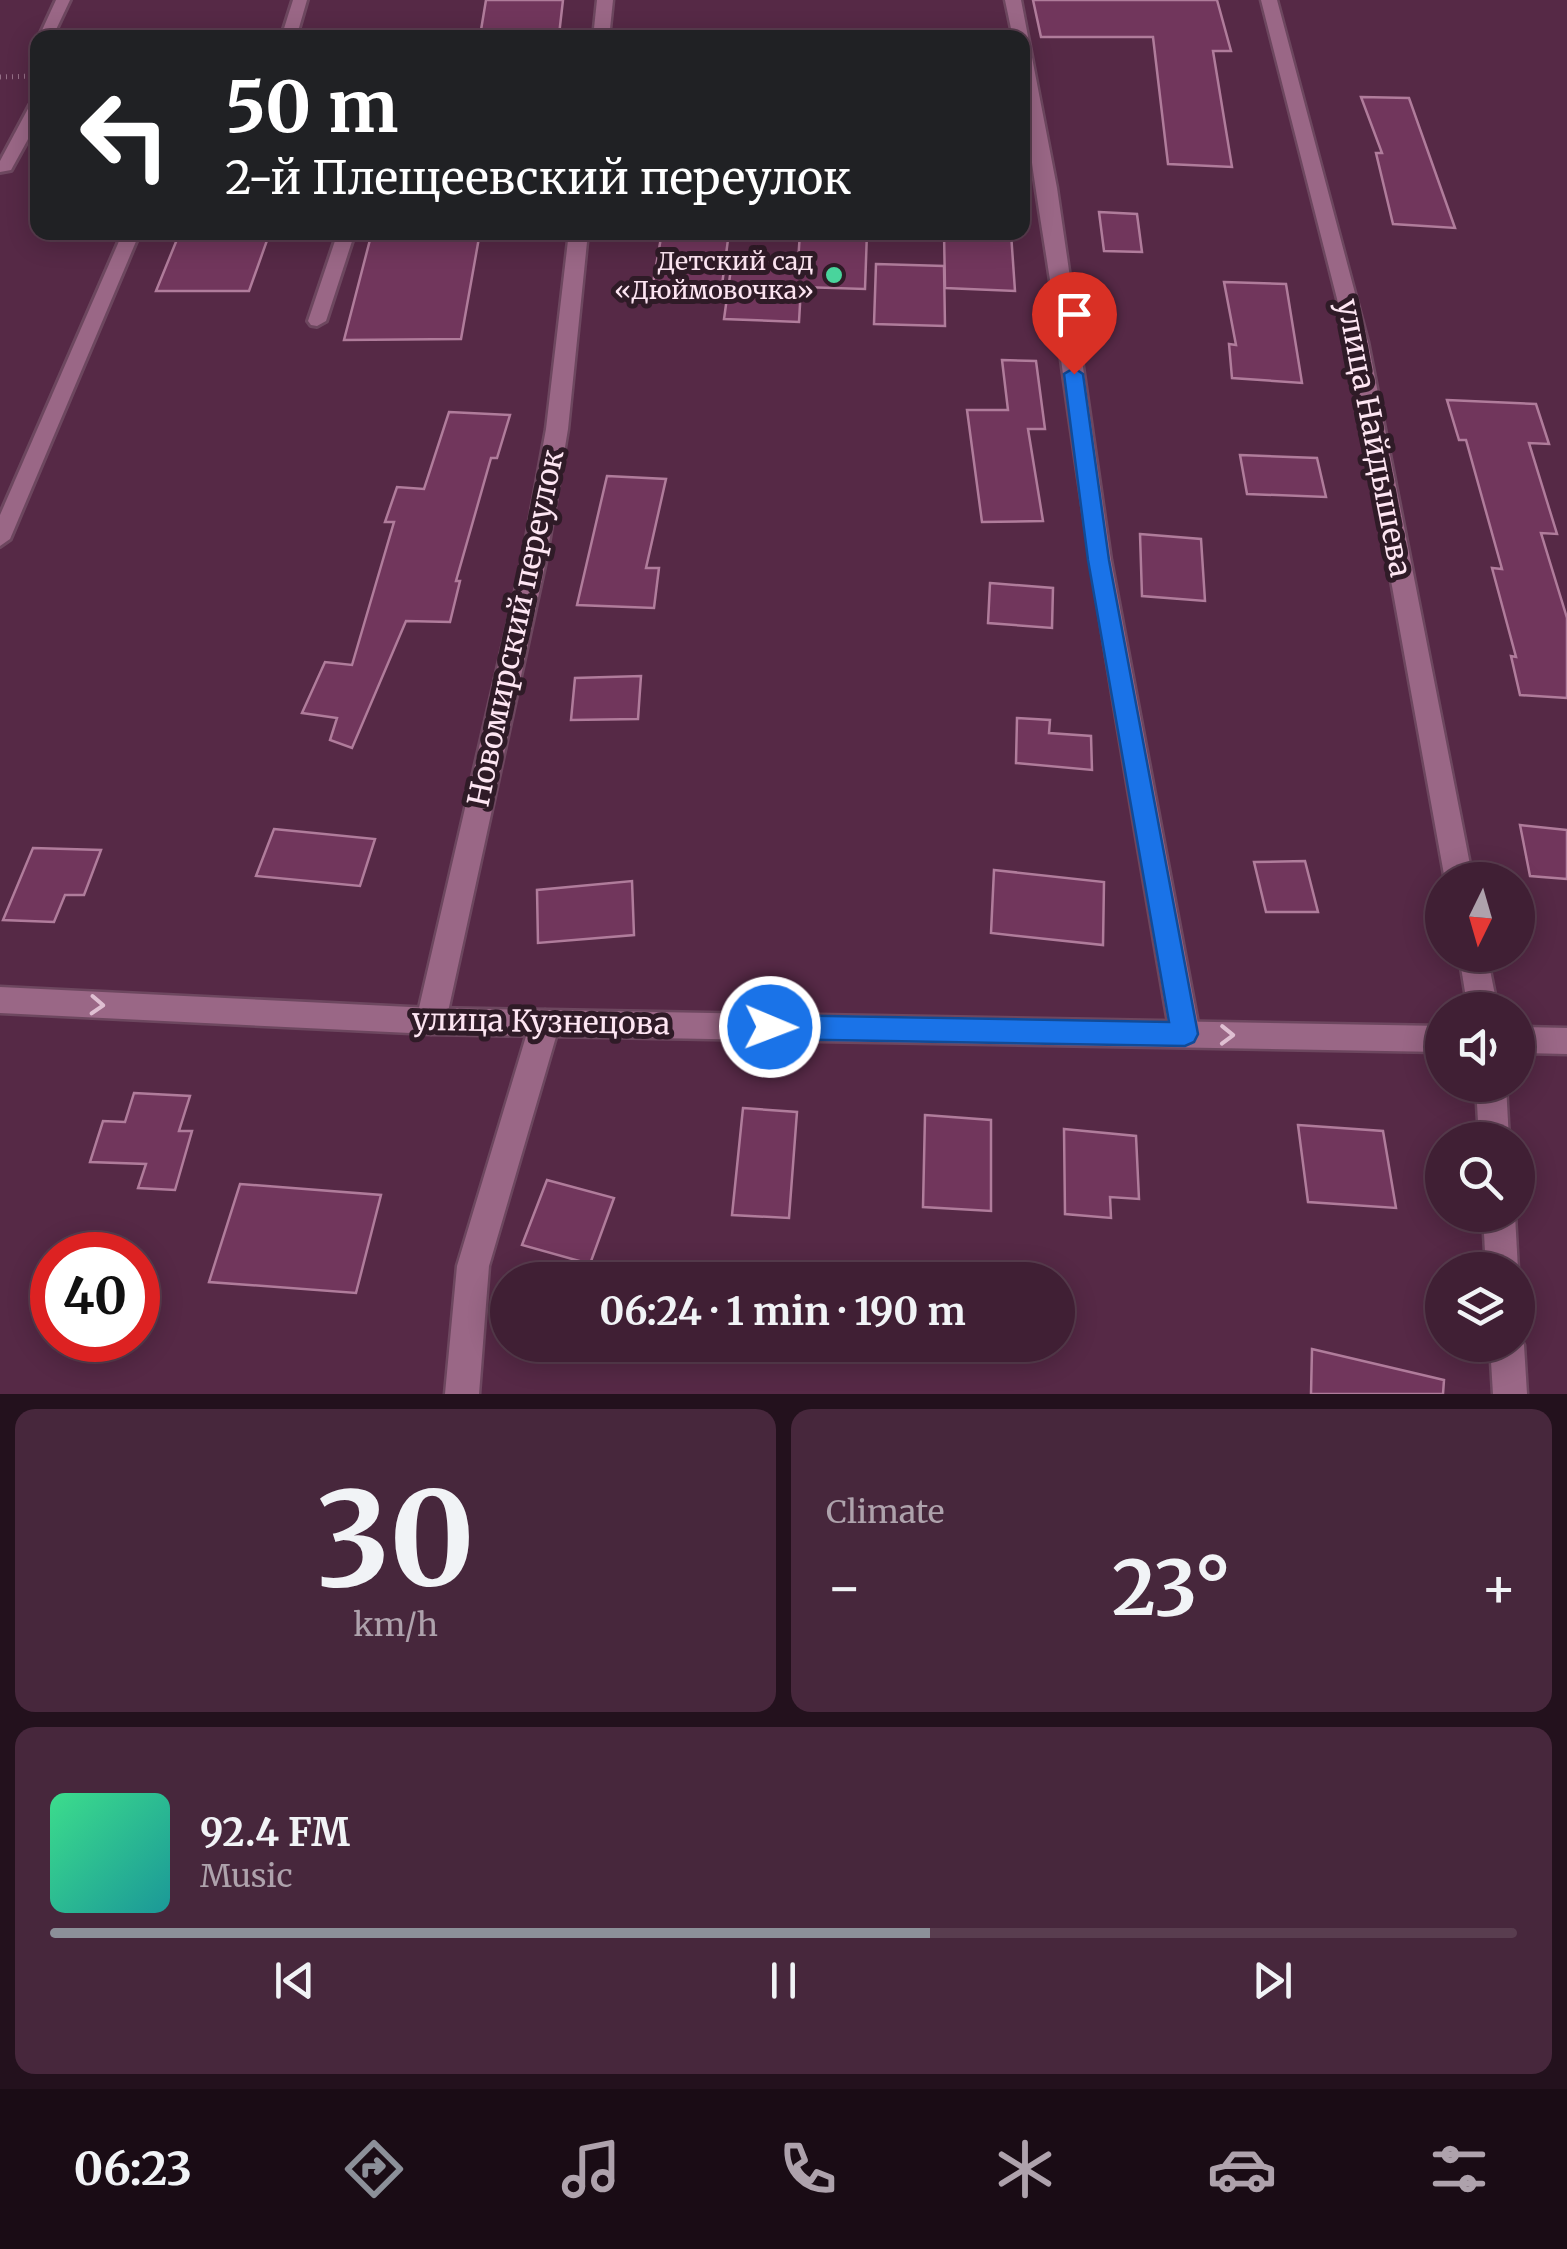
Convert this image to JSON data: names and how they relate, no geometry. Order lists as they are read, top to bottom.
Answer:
{
  "streets": {
    "street": ["улица Найдышева", "Новомирский переулок", "улица Кузнецова"]
  },
  "crossings": [
    ["Новомирский переулок", "улица Кузнецова"]
  ],
  "one_way": ["улица Кузнецова"],
  "places": ["Детский сад «Дюймовочка»"],
  "north": "bottom",
  "page": {
    "turn": ["50 m", "2-й Плещеевский переулок"],
    "limit": "40",
    "trip": "06:24 · 1 min · 190 m",
    "tile": [
      ["30", "km/h"],
      "Climate"
    ],
    "heat": ["−", "23°", "+"],
    "song": ["92.4 FM", "Music"],
    "tabs": "06:23"
  }
}
